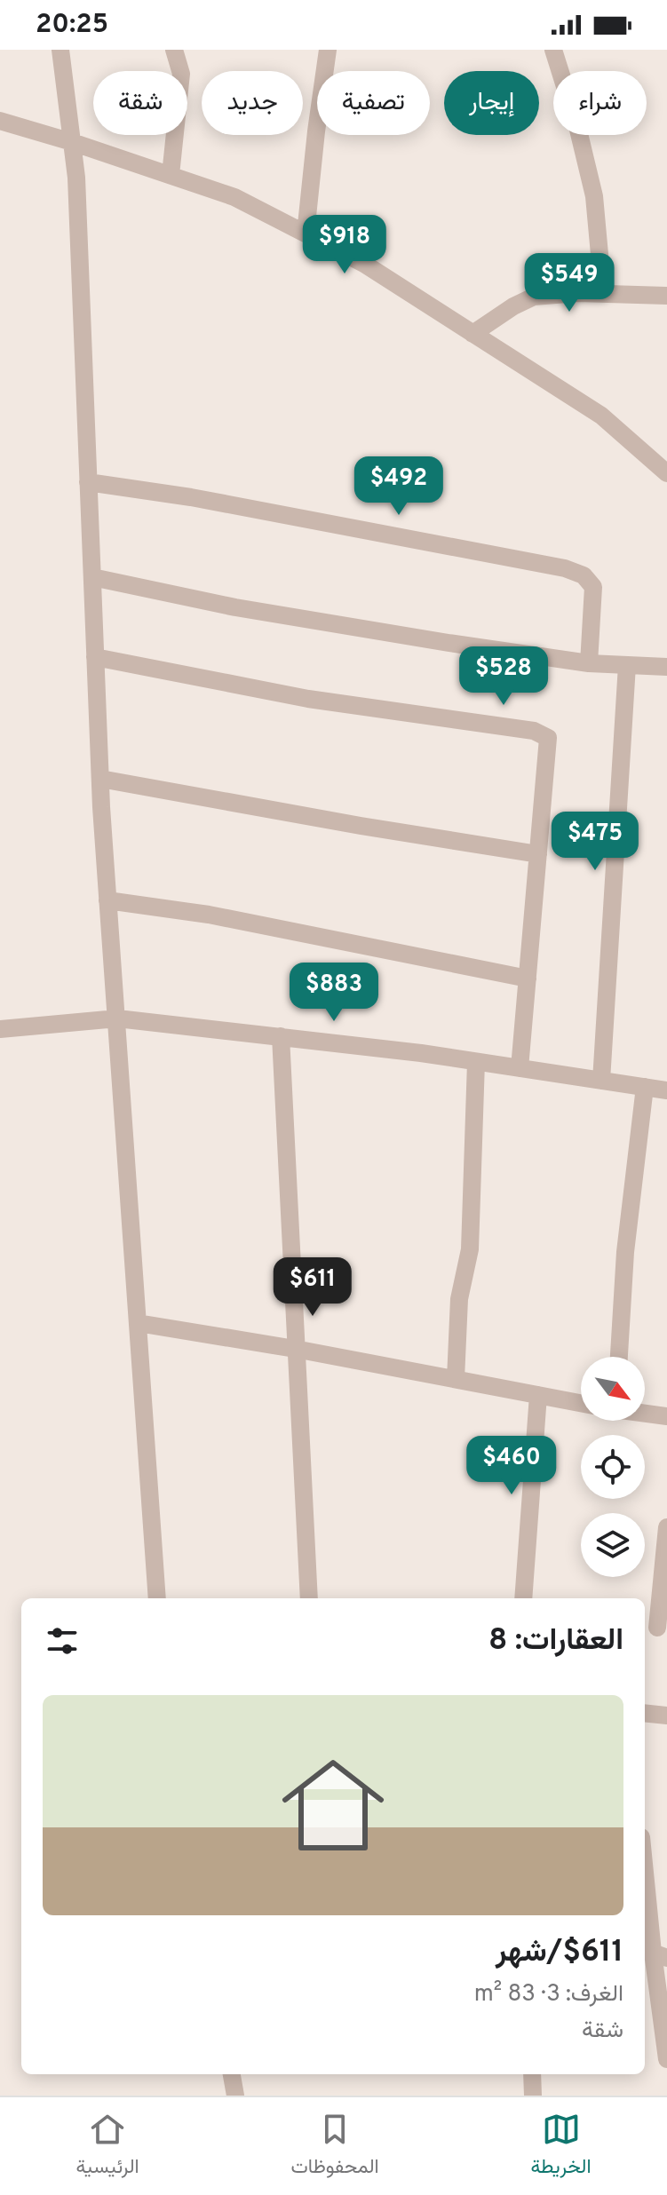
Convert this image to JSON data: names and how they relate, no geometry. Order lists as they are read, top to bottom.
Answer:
{
  "north": "bottom right",
  "page": {
    "status": "20:25",
    "chip": [
      "شراء",
      "إيجار",
      "تصفية",
      "جديد",
      "شقة"
    ],
    "price": [
      "$918",
      "$549",
      "$492",
      "$528",
      "$475",
      "$883",
      "$611",
      "$460"
    ],
    "heading": "العقارات: 8",
    "list": [
      {
        "name": "$611/شهر",
        "note": "الغرف: 3 · 83 m² · شقة"
      }
    ],
    "tabs": ["الخريطة", "المحفوظات", "الرئيسية"]
  }
}
